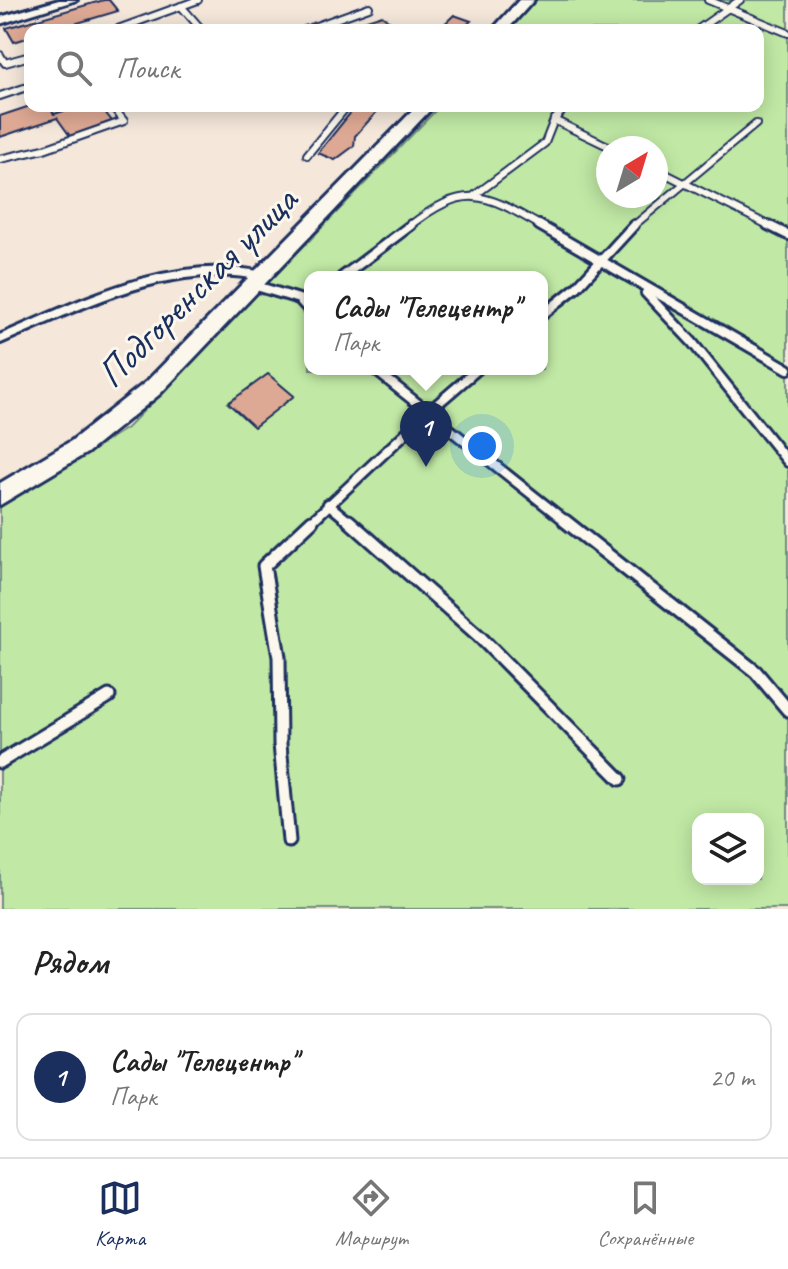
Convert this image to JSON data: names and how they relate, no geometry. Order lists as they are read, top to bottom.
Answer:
{
  "streets": {
    "street": ["Подгоренская улица"]
  },
  "north": "top right",
  "page": {
    "search": "Поиск",
    "popup": ["Сады \"Телецентр\"", "Парк"],
    "pins": "1",
    "heading": "Рядом",
    "list": [
      {
        "mark": "1",
        "name": "Сады \"Телецентр\"",
        "note": "Парк",
        "value": "20 m"
      }
    ],
    "nav": ["Карта", "Маршрут", "Сохранённые"]
  }
}
